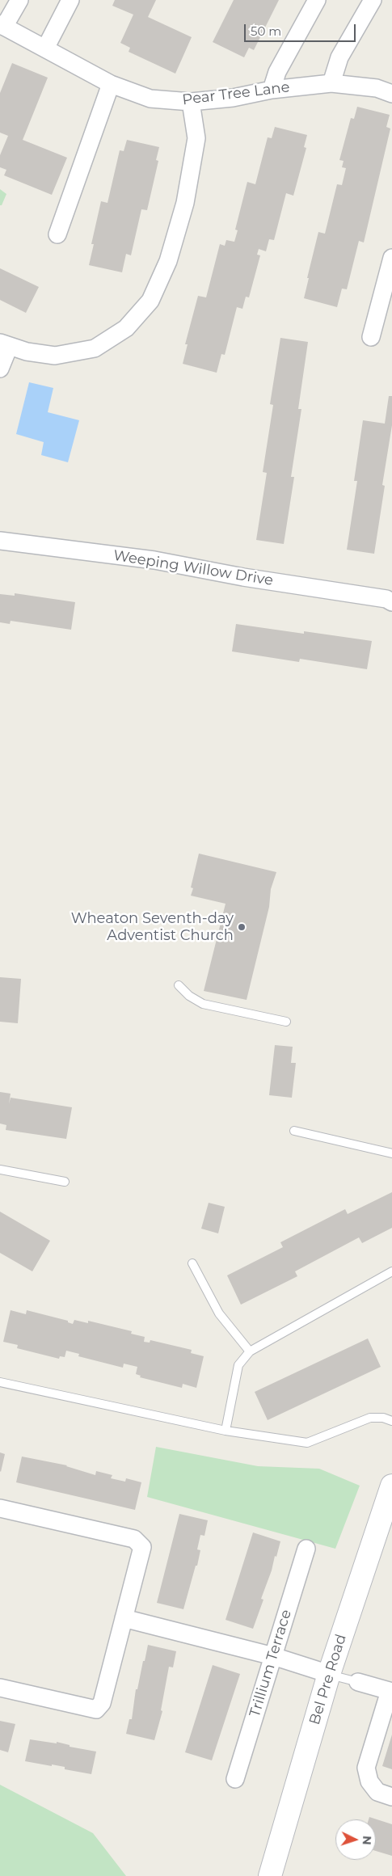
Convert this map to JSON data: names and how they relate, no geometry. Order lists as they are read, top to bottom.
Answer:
{
  "streets": {
    "main road": ["Bel Pre Road"],
    "street": ["Pear Tree Lane", "Weeping Willow Drive", "Trillium Terrace"]
  },
  "places": ["Wheaton Seventh-day Adventist Church"],
  "scale_bar": "50 m",
  "north": "right"
}
